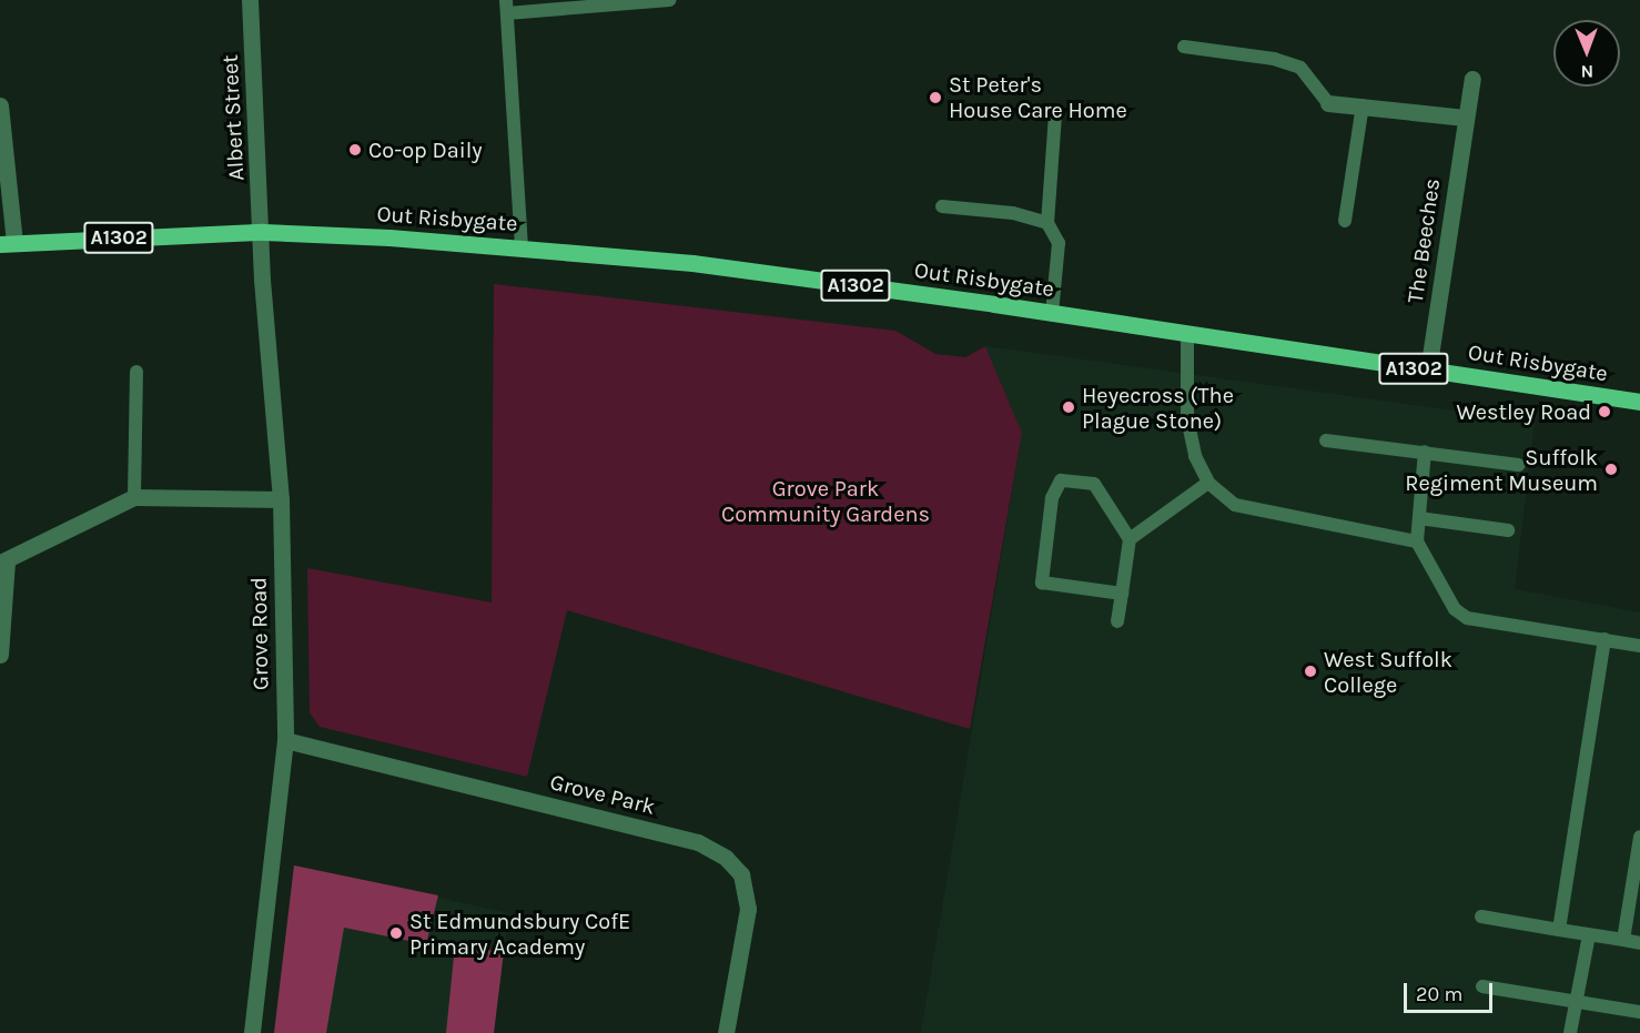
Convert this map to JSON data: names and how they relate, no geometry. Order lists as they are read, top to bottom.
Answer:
{
  "streets": {
    "main road": ["Out Risbygate", "A1302"],
    "street": [
      "Albert Street",
      "The Beeches",
      "Grove Road",
      "Grove Park"
    ]
  },
  "crossings": [
    ["Albert Street", "Out Risbygate"],
    ["Albert Street", "Grove Road"],
    ["Out Risbygate", "The Beeches"],
    ["Out Risbygate", "Grove Road"],
    ["Grove Road", "Grove Park"]
  ],
  "parks": ["Grove Park Community Gardens"],
  "places": [
    "St Peter's House Care Home",
    "Co-op Daily",
    "Heyecross (The Plague Stone)",
    "Westley Road",
    "Suffolk Regiment Museum",
    "West Suffolk College",
    "St Edmundsbury CofE Primary Academy"
  ],
  "scale_bar": "20 m",
  "north": "bottom"
}
